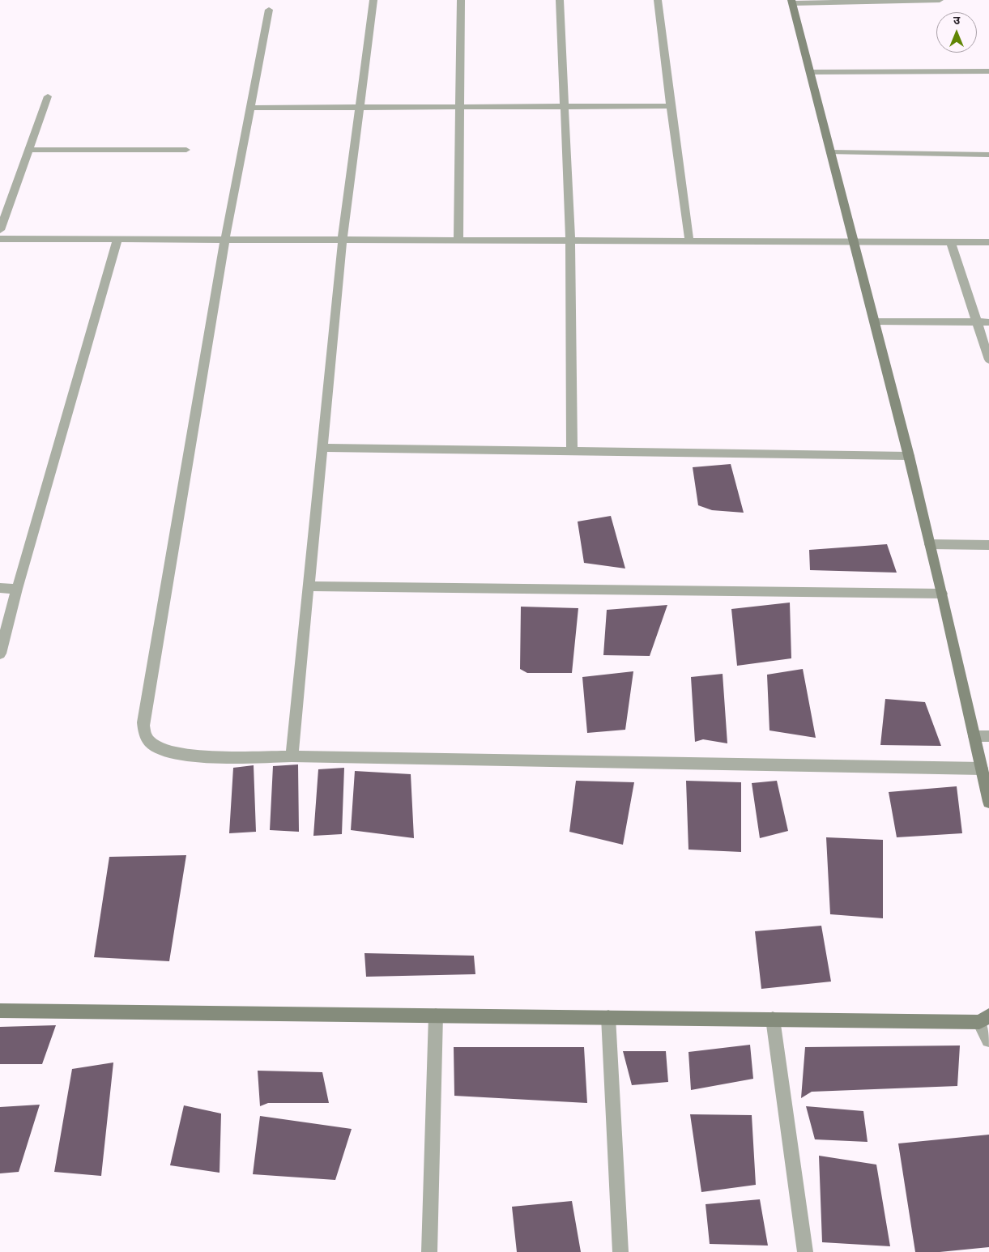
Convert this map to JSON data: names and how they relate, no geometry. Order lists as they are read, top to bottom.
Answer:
{
  "north": "top"
}
